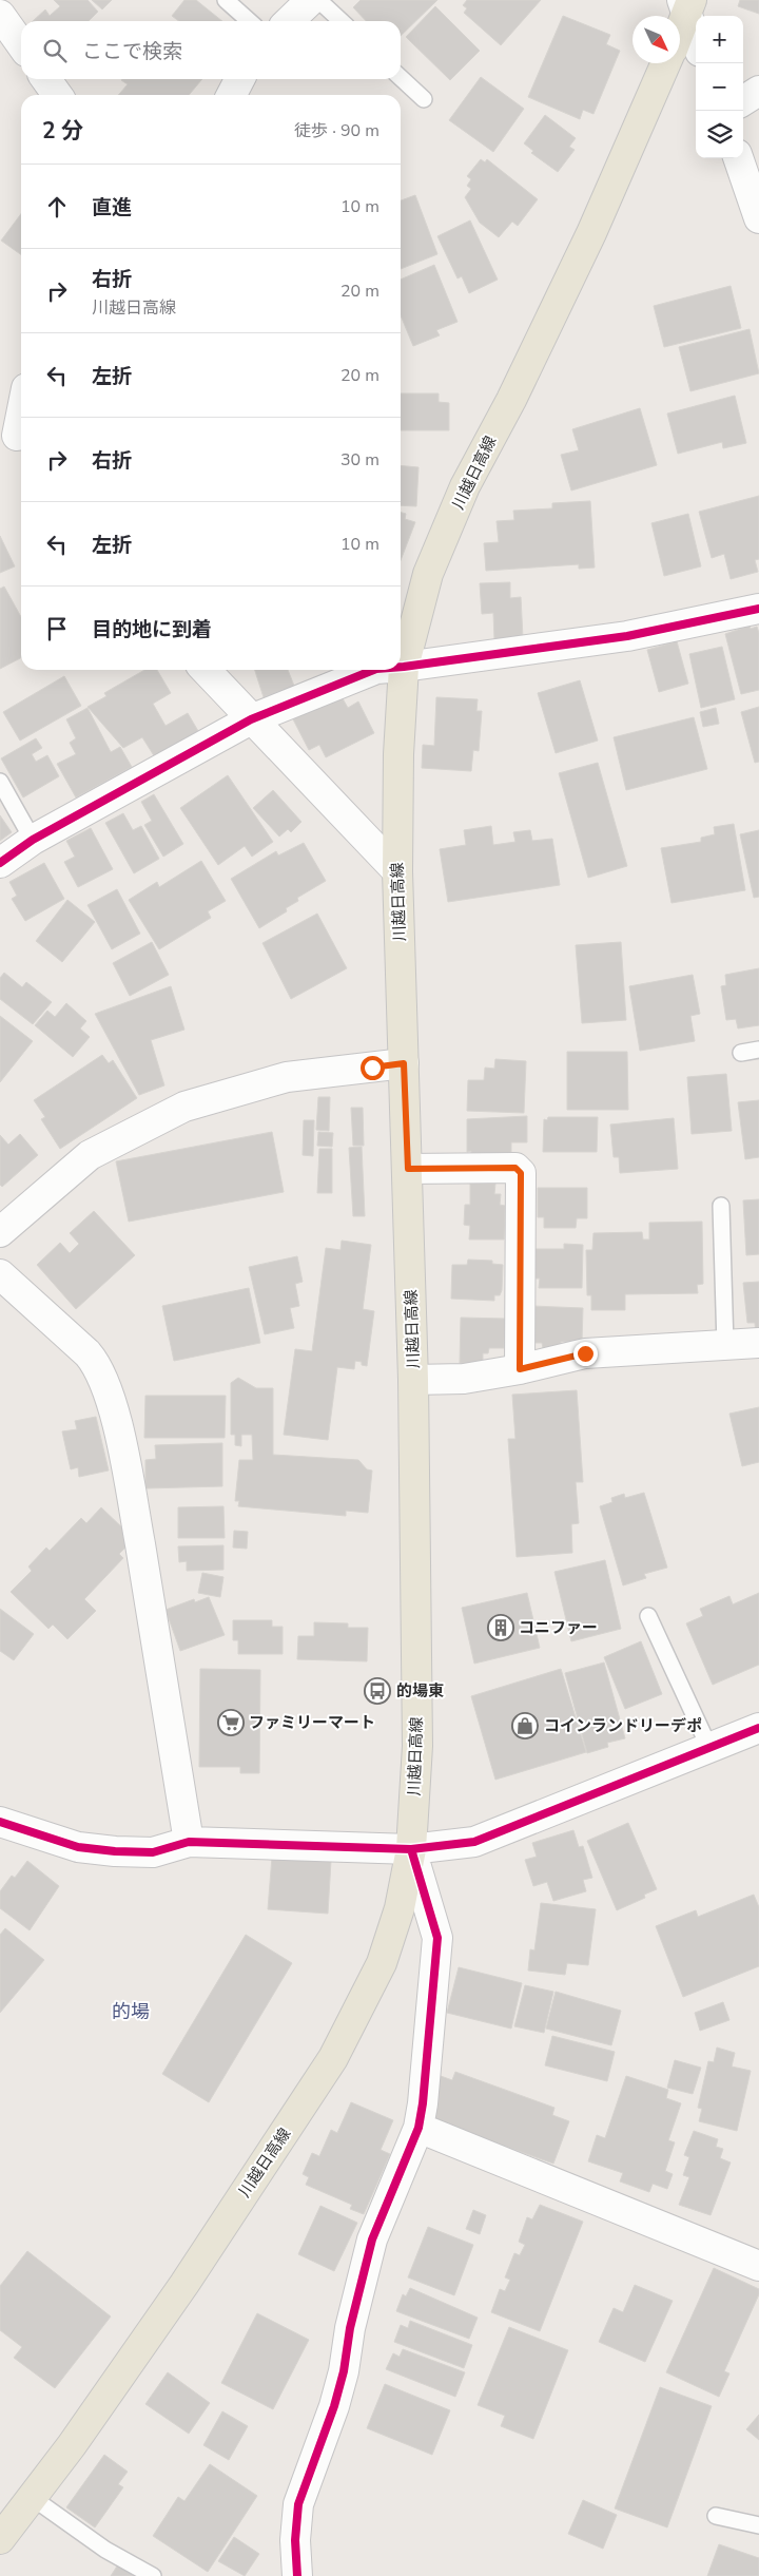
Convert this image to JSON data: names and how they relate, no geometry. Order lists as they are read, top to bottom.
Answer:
{
  "streets": {
    "main road": ["川越日高線"]
  },
  "districts": ["的場"],
  "places": {
    "building": ["コニファー"],
    "bus stop": ["的場東"],
    "supermarket": ["ファミリーマート"],
    "shop": ["コインランドリーデポ"]
  },
  "north": "bottom right",
  "page": {
    "map_buttons": ["+", "−"],
    "search": "ここで検索",
    "heading": ["2 分", "徒歩 · 90 m"],
    "list": [
      ["直進", "10 m"],
      ["右折", "川越日高線", "20 m"],
      ["左折", "20 m"],
      ["右折", "30 m"],
      ["左折", "10 m"],
      "目的地に到着"
    ]
  }
}
